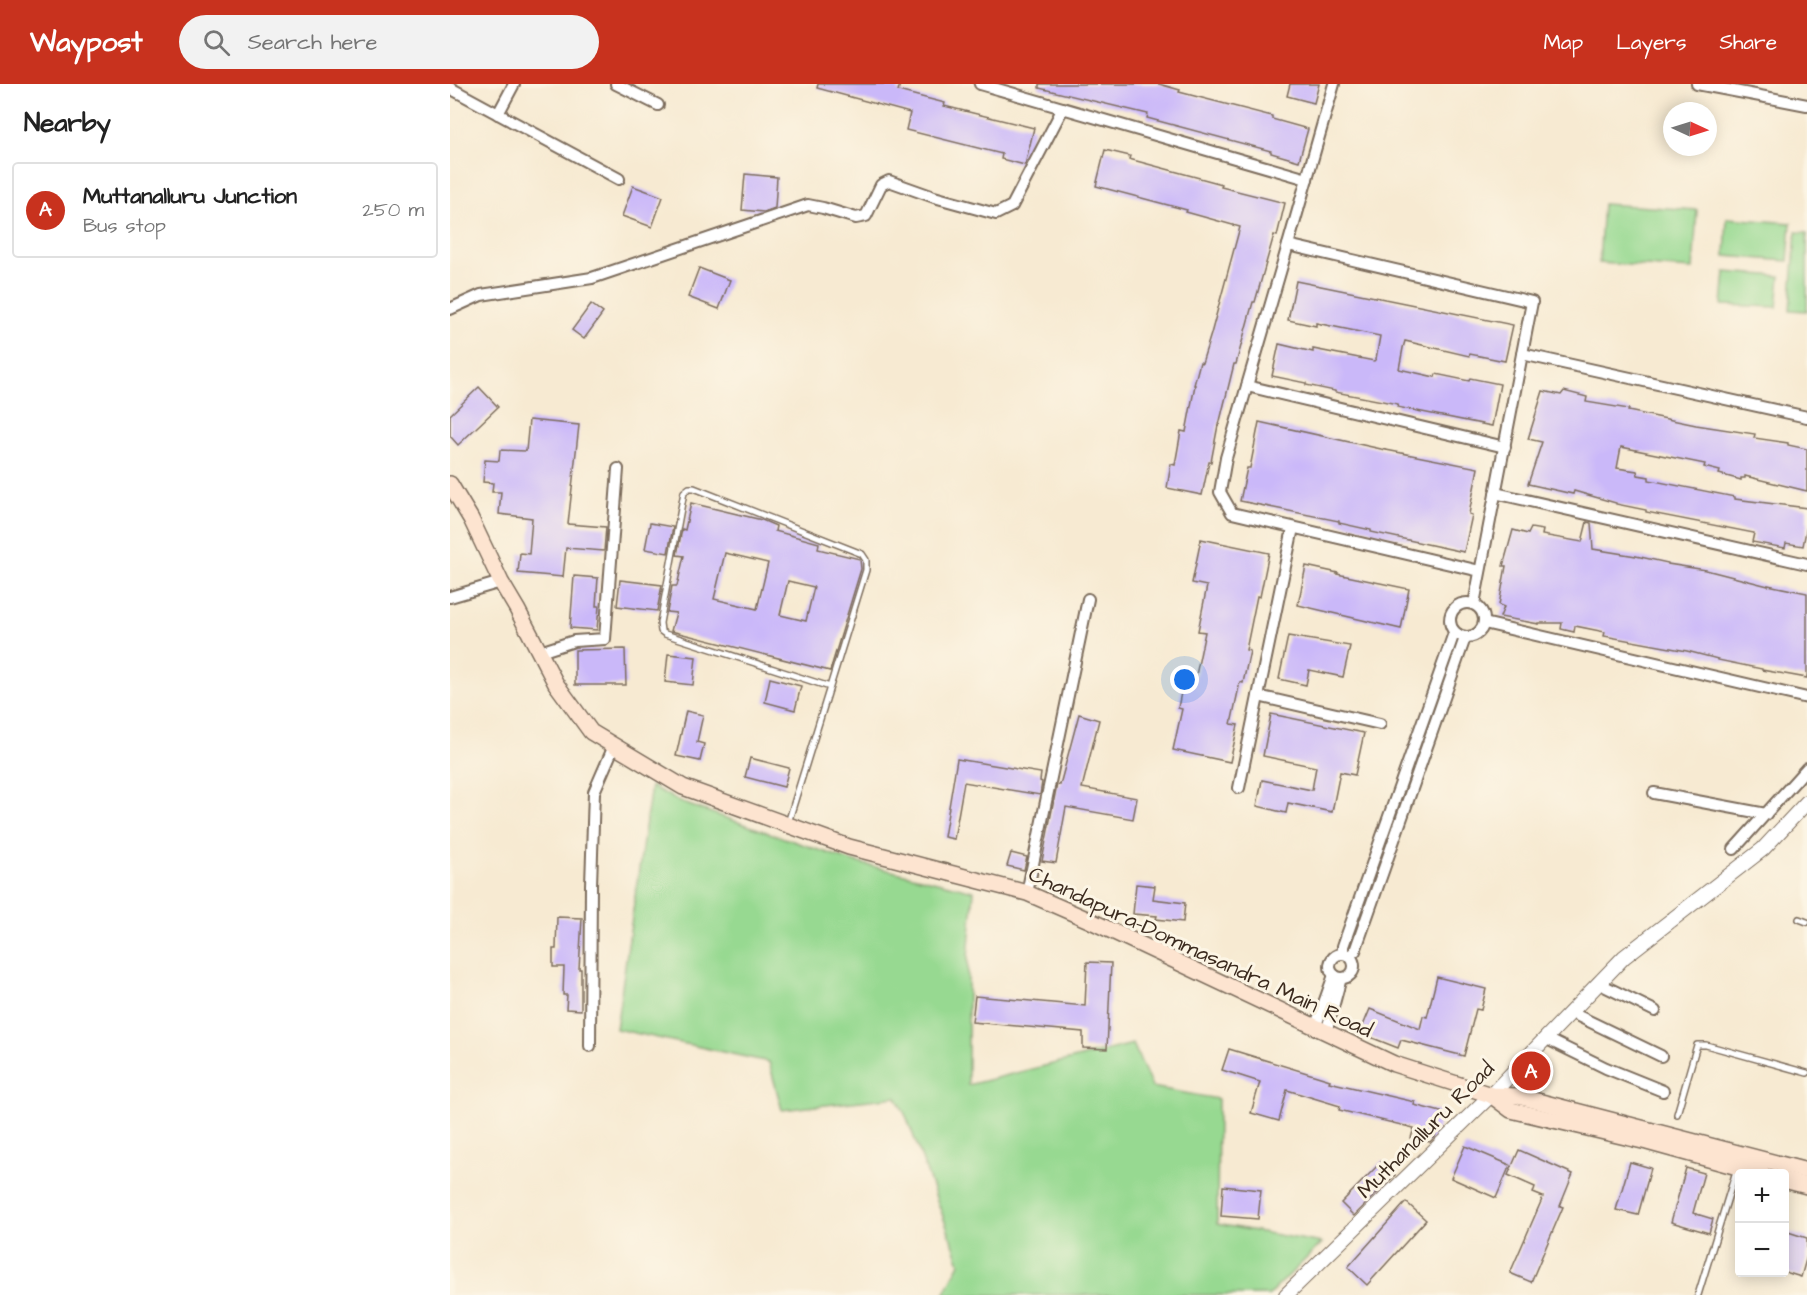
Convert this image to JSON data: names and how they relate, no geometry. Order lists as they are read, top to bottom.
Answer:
{
  "streets": {
    "main road": ["Chandapura-Dommasandra Main Road"],
    "street": ["Muthanalluru Road"]
  },
  "crossings": [
    ["Chandapura-Dommasandra Main Road", "Muthanalluru Road"]
  ],
  "north": "right",
  "page": {
    "header": "Waypost",
    "search": "Search here",
    "nav": ["Map", "Layers", "Share"],
    "heading": "Nearby",
    "list": [
      {
        "mark": "A",
        "name": "Muttanalluru Junction",
        "note": "Bus stop",
        "value": "250 m"
      }
    ],
    "pins": "A",
    "map_buttons": ["+", "−"]
  }
}
